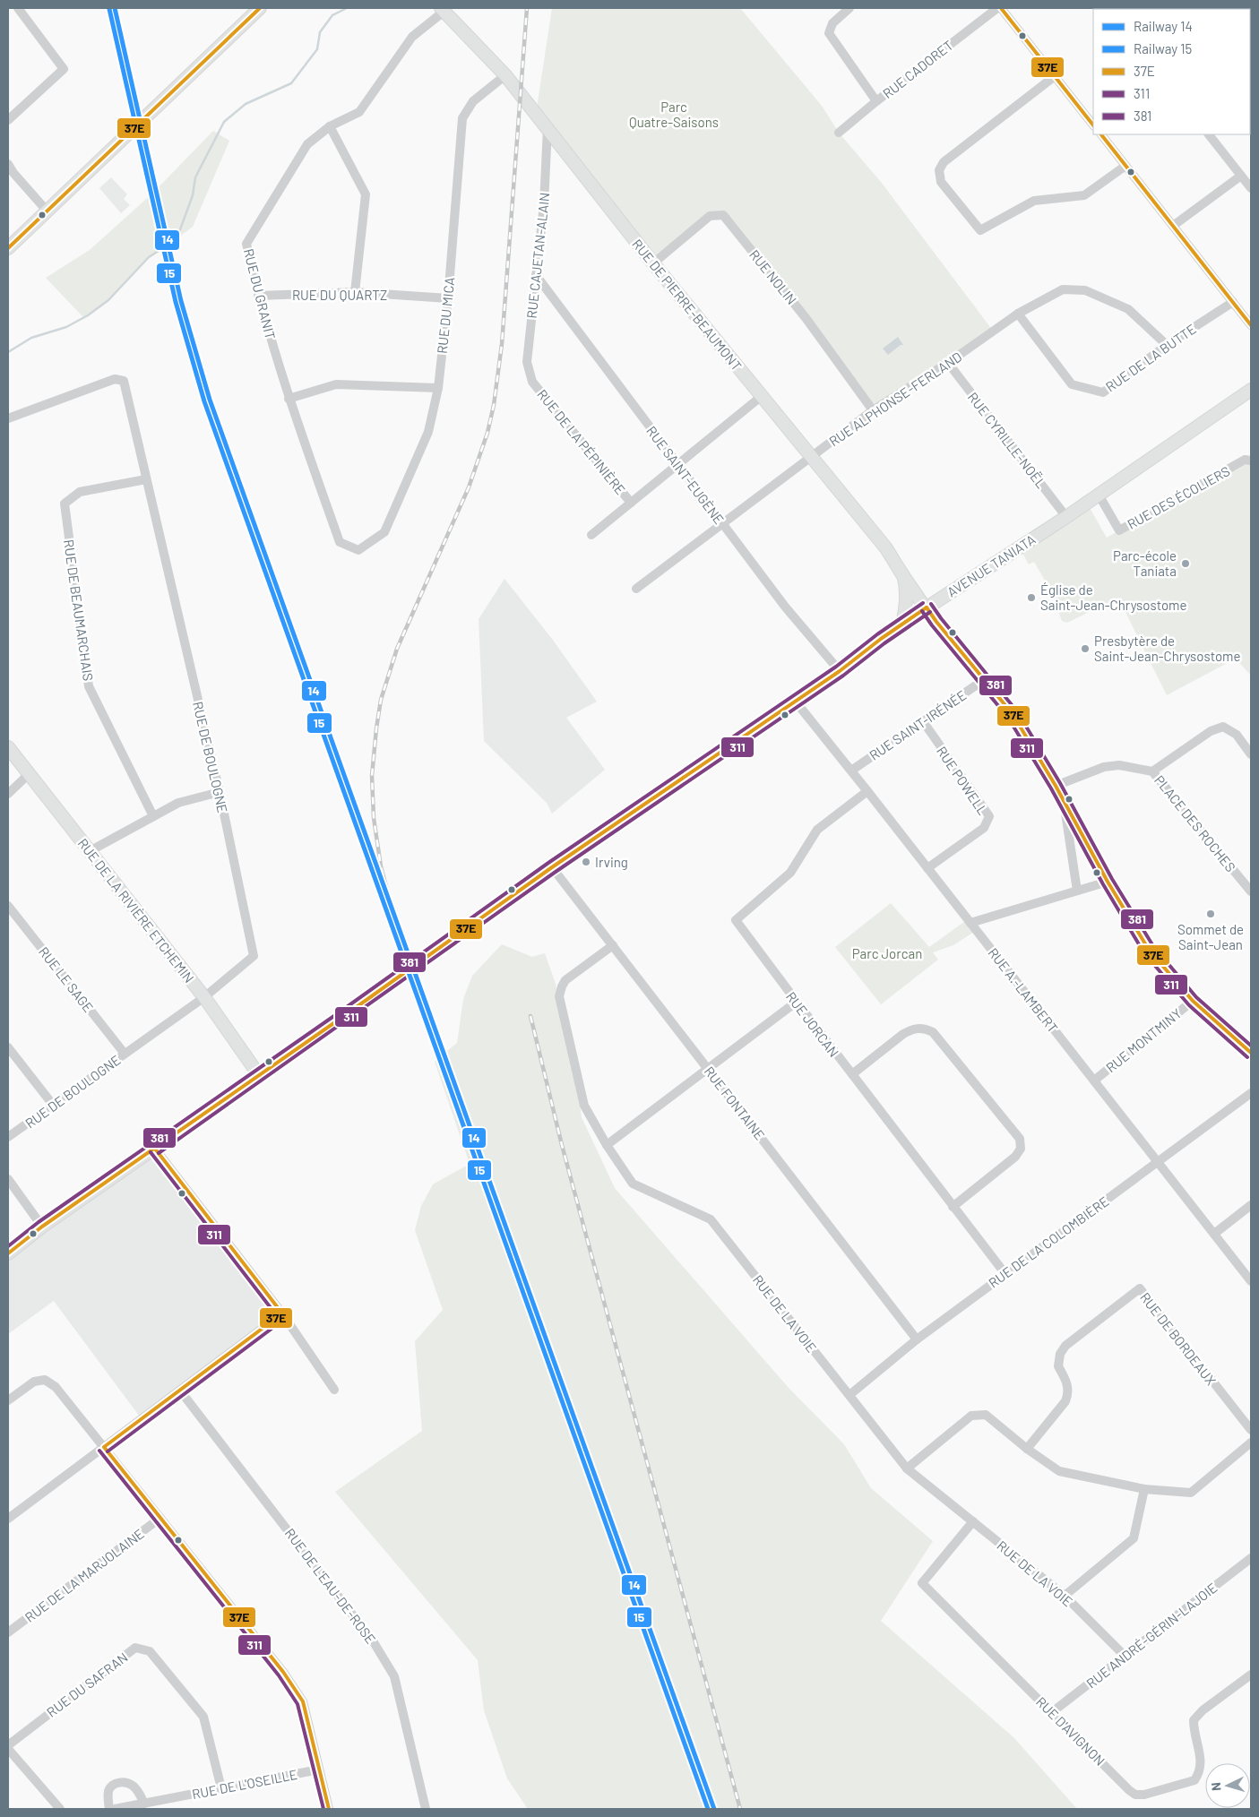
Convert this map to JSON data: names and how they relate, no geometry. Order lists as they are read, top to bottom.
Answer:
{
  "streets": {
    "main road": ["RUE DE PIERRE-BEAUMONT", "AVENUE TANIATA", "RUE DE LA RIVIÈRE ETCHEMIN"],
    "street": [
      "RUE CADORET",
      "RUE CAJETAN-ALAIN",
      "RUE NOLIN",
      "RUE DU GRANIT",
      "RUE DU QUARTZ",
      "RUE DU MICA",
      "RUE DE LA BUTTE",
      "RUE ALPHONSE-FERLAND",
      "RUE CYRILLE-NOËL",
      "RUE DE LA PÉPINIÈRE",
      "RUE SAINT-EUGÈNE",
      "RUE DES ÉCOLIERS",
      "RUE DE BEAUMARCHAIS",
      "RUE SAINT-IRÉNÉE",
      "RUE DE BOULOGNE",
      "RUE POWELL",
      "PLACE DES ROCHES",
      "RUE LE SAGE",
      "RUE A.-LAMBERT",
      "RUE JORCAN",
      "RUE MONTMINY",
      "RUE FONTAINE",
      "RUE DE LA COLOMBIÈRE",
      "RUE DE LA VOIE",
      "RUE DE BORDEAUX",
      "RUE DE LA MARJOLAINE",
      "RUE DE L'EAU-DE-ROSE",
      "RUE ANDRÉ-GÉRIN-LAJOIE",
      "RUE DU SAFRAN",
      "RUE D'AVIGNON",
      "RUE DE L'OSEILLE"
    ]
  },
  "crossings": [
    ["RUE CAJETAN-ALAIN", "RUE DE PIERRE-BEAUMONT"],
    ["RUE CAJETAN-ALAIN", "RUE DE LA PÉPINIÈRE"],
    ["RUE CAJETAN-ALAIN", "RUE SAINT-EUGÈNE"],
    ["RUE NOLIN", "RUE DE PIERRE-BEAUMONT"],
    ["RUE NOLIN", "RUE ALPHONSE-FERLAND"],
    ["RUE DU GRANIT", "RUE DU QUARTZ"],
    ["RUE DU GRANIT", "RUE DE PIERRE-BEAUMONT"],
    ["RUE DU GRANIT", "RUE DU MICA"],
    ["RUE DU QUARTZ", "RUE DU MICA"],
    ["RUE DE PIERRE-BEAUMONT", "RUE DU MICA"],
    ["RUE DE PIERRE-BEAUMONT", "RUE ALPHONSE-FERLAND"],
    ["RUE DE PIERRE-BEAUMONT", "AVENUE TANIATA"],
    ["RUE DE PIERRE-BEAUMONT", "RUE SAINT-IRÉNÉE"],
    ["RUE DE PIERRE-BEAUMONT", "PLACE DES ROCHES"],
    ["RUE DE PIERRE-BEAUMONT", "RUE MONTMINY"],
    ["RUE DE LA BUTTE", "RUE ALPHONSE-FERLAND"],
    ["RUE ALPHONSE-FERLAND", "RUE CYRILLE-NOËL"],
    ["RUE ALPHONSE-FERLAND", "RUE SAINT-EUGÈNE"],
    ["RUE CYRILLE-NOËL", "AVENUE TANIATA"],
    ["RUE SAINT-EUGÈNE", "AVENUE TANIATA"],
    ["RUE DES ÉCOLIERS", "AVENUE TANIATA"],
    ["AVENUE TANIATA", "RUE DE LA RIVIÈRE ETCHEMIN"],
    ["AVENUE TANIATA", "RUE A.-LAMBERT"],
    ["AVENUE TANIATA", "RUE FONTAINE"],
    ["RUE DE BEAUMARCHAIS", "RUE DE BOULOGNE"],
    ["RUE SAINT-IRÉNÉE", "RUE POWELL"],
    ["RUE SAINT-IRÉNÉE", "RUE A.-LAMBERT"],
    ["RUE DE BOULOGNE", "RUE DE LA RIVIÈRE ETCHEMIN"],
    ["RUE DE BOULOGNE", "RUE LE SAGE"],
    ["RUE POWELL", "RUE A.-LAMBERT"],
    ["RUE A.-LAMBERT", "RUE JORCAN"],
    ["RUE A.-LAMBERT", "RUE MONTMINY"],
    ["RUE A.-LAMBERT", "RUE DE LA COLOMBIÈRE"],
    ["RUE JORCAN", "RUE DE LA COLOMBIÈRE"],
    ["RUE FONTAINE", "RUE DE LA COLOMBIÈRE"],
    ["RUE FONTAINE", "RUE DE LA VOIE"],
    ["RUE DE LA COLOMBIÈRE", "RUE DE LA VOIE"],
    ["RUE DE LA VOIE", "RUE ANDRÉ-GÉRIN-LAJOIE"],
    ["RUE DE LA VOIE", "RUE D'AVIGNON"],
    ["RUE ANDRÉ-GÉRIN-LAJOIE", "RUE D'AVIGNON"],
    ["RUE DU SAFRAN", "RUE DE L'OSEILLE"]
  ],
  "parks": ["Parc Quatre-Saisons", "Parc Jorcan"],
  "places": [
    "Parc-école Taniata",
    "Église de Saint-Jean-Chrysostome",
    "Presbytère de Saint-Jean-Chrysostome",
    "Irving",
    "Sommet de Saint-Jean"
  ],
  "lines": [
    "rail line 14",
    "transit line 37E",
    "rail line 15",
    "transit line 381",
    "transit line 311"
  ],
  "legend": [
    "Railway 14",
    "Railway 15",
    "37E",
    "311",
    "381"
  ],
  "north": "left"
}
